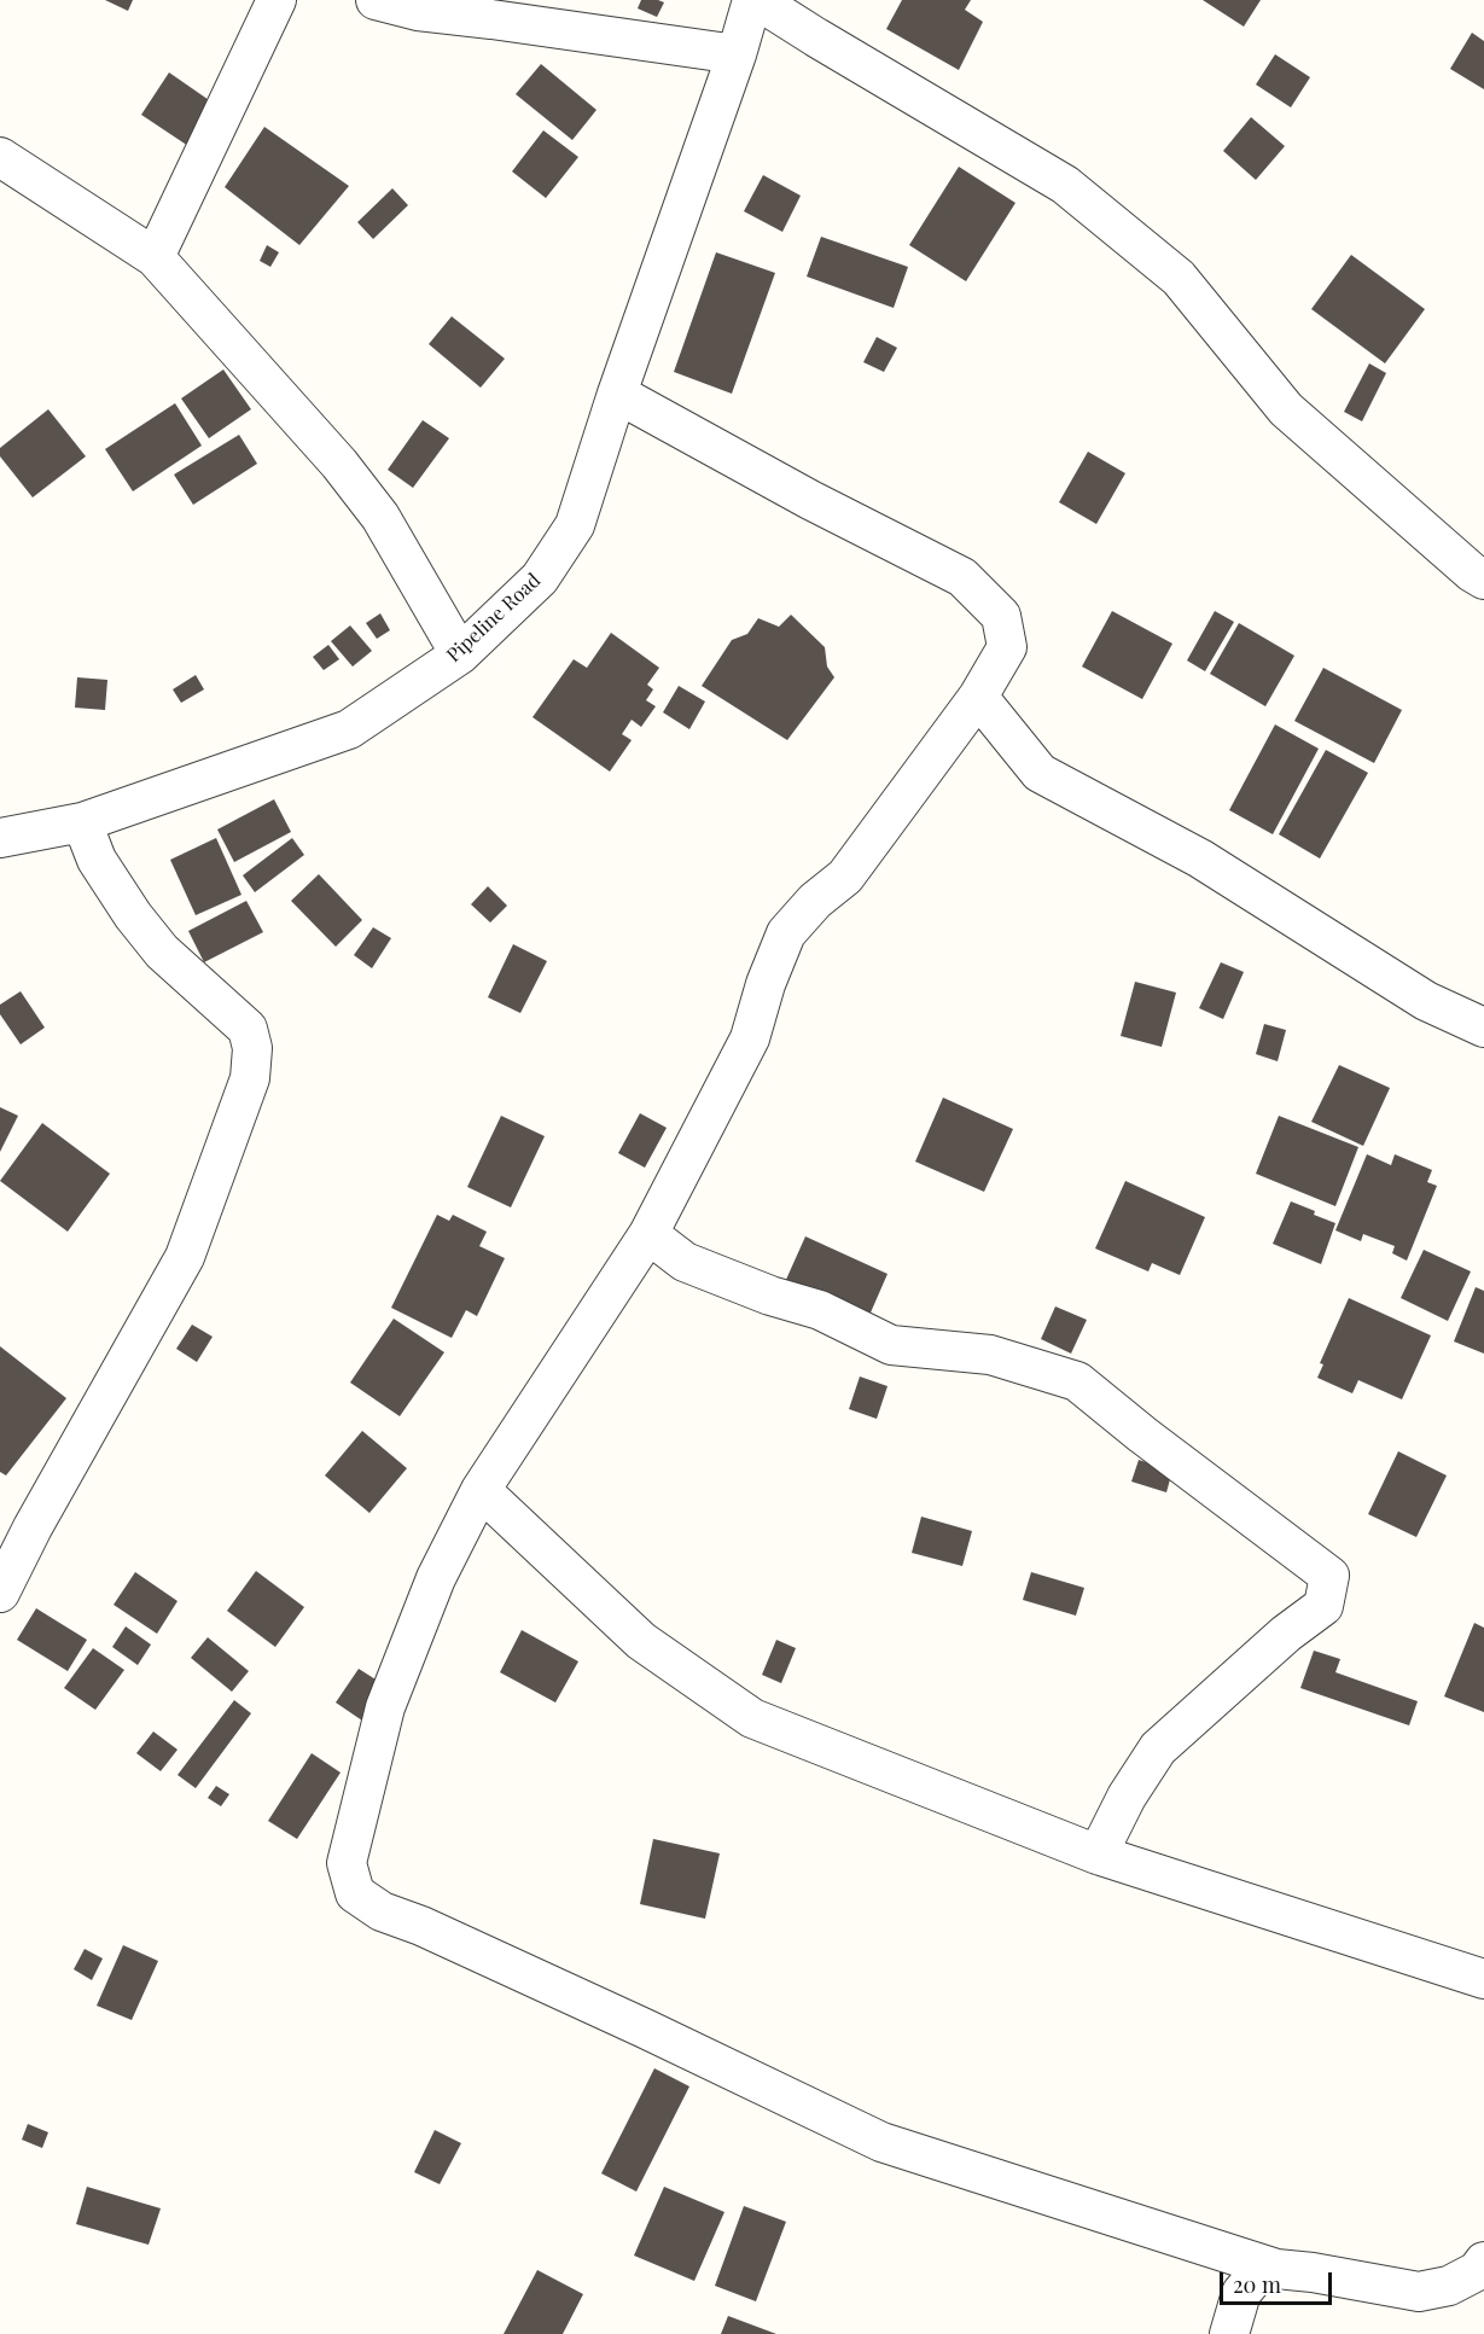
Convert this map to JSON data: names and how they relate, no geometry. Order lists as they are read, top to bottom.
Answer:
{
  "streets": {
    "street": ["Pipeline Road"]
  },
  "scale_bar": "20 m"
}
